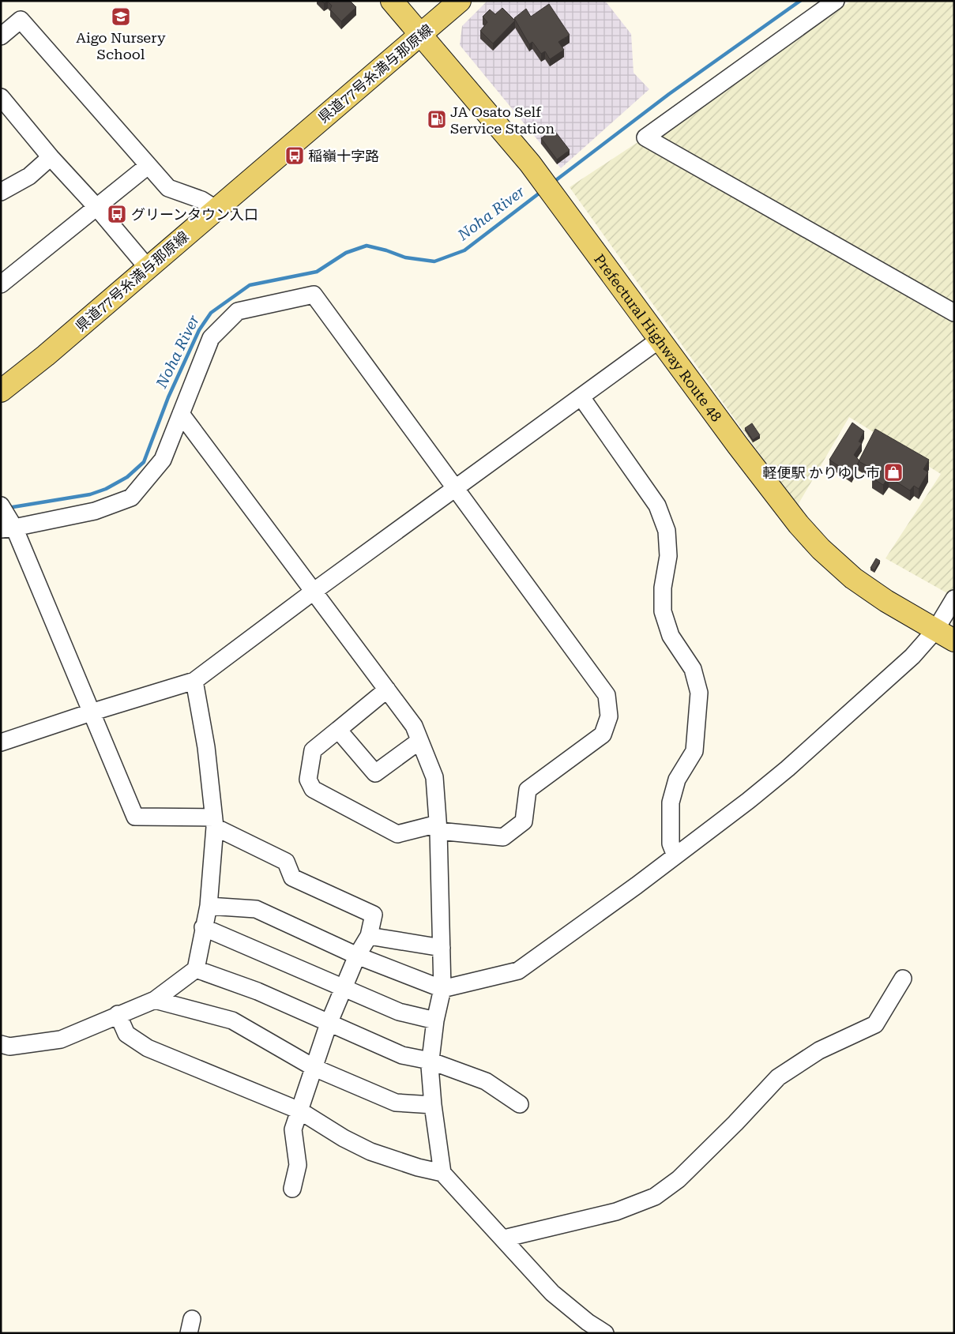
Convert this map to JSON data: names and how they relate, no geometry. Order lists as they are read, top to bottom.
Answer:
{
  "streets": {
    "main road": ["県道77号糸満与那原線", "Prefectural Highway Route 48"]
  },
  "crossings": [
    ["県道77号糸満与那原線", "Prefectural Highway Route 48"]
  ],
  "water": ["Noha River"],
  "places": {
    "school or university": ["Aigo Nursery School"],
    "fuel station": ["JA Osato Self Service Station"],
    "bus stop": ["稲嶺十字路", "グリーンタウン入口"],
    "shop": ["軽便駅 かりゆし市"]
  }
}
